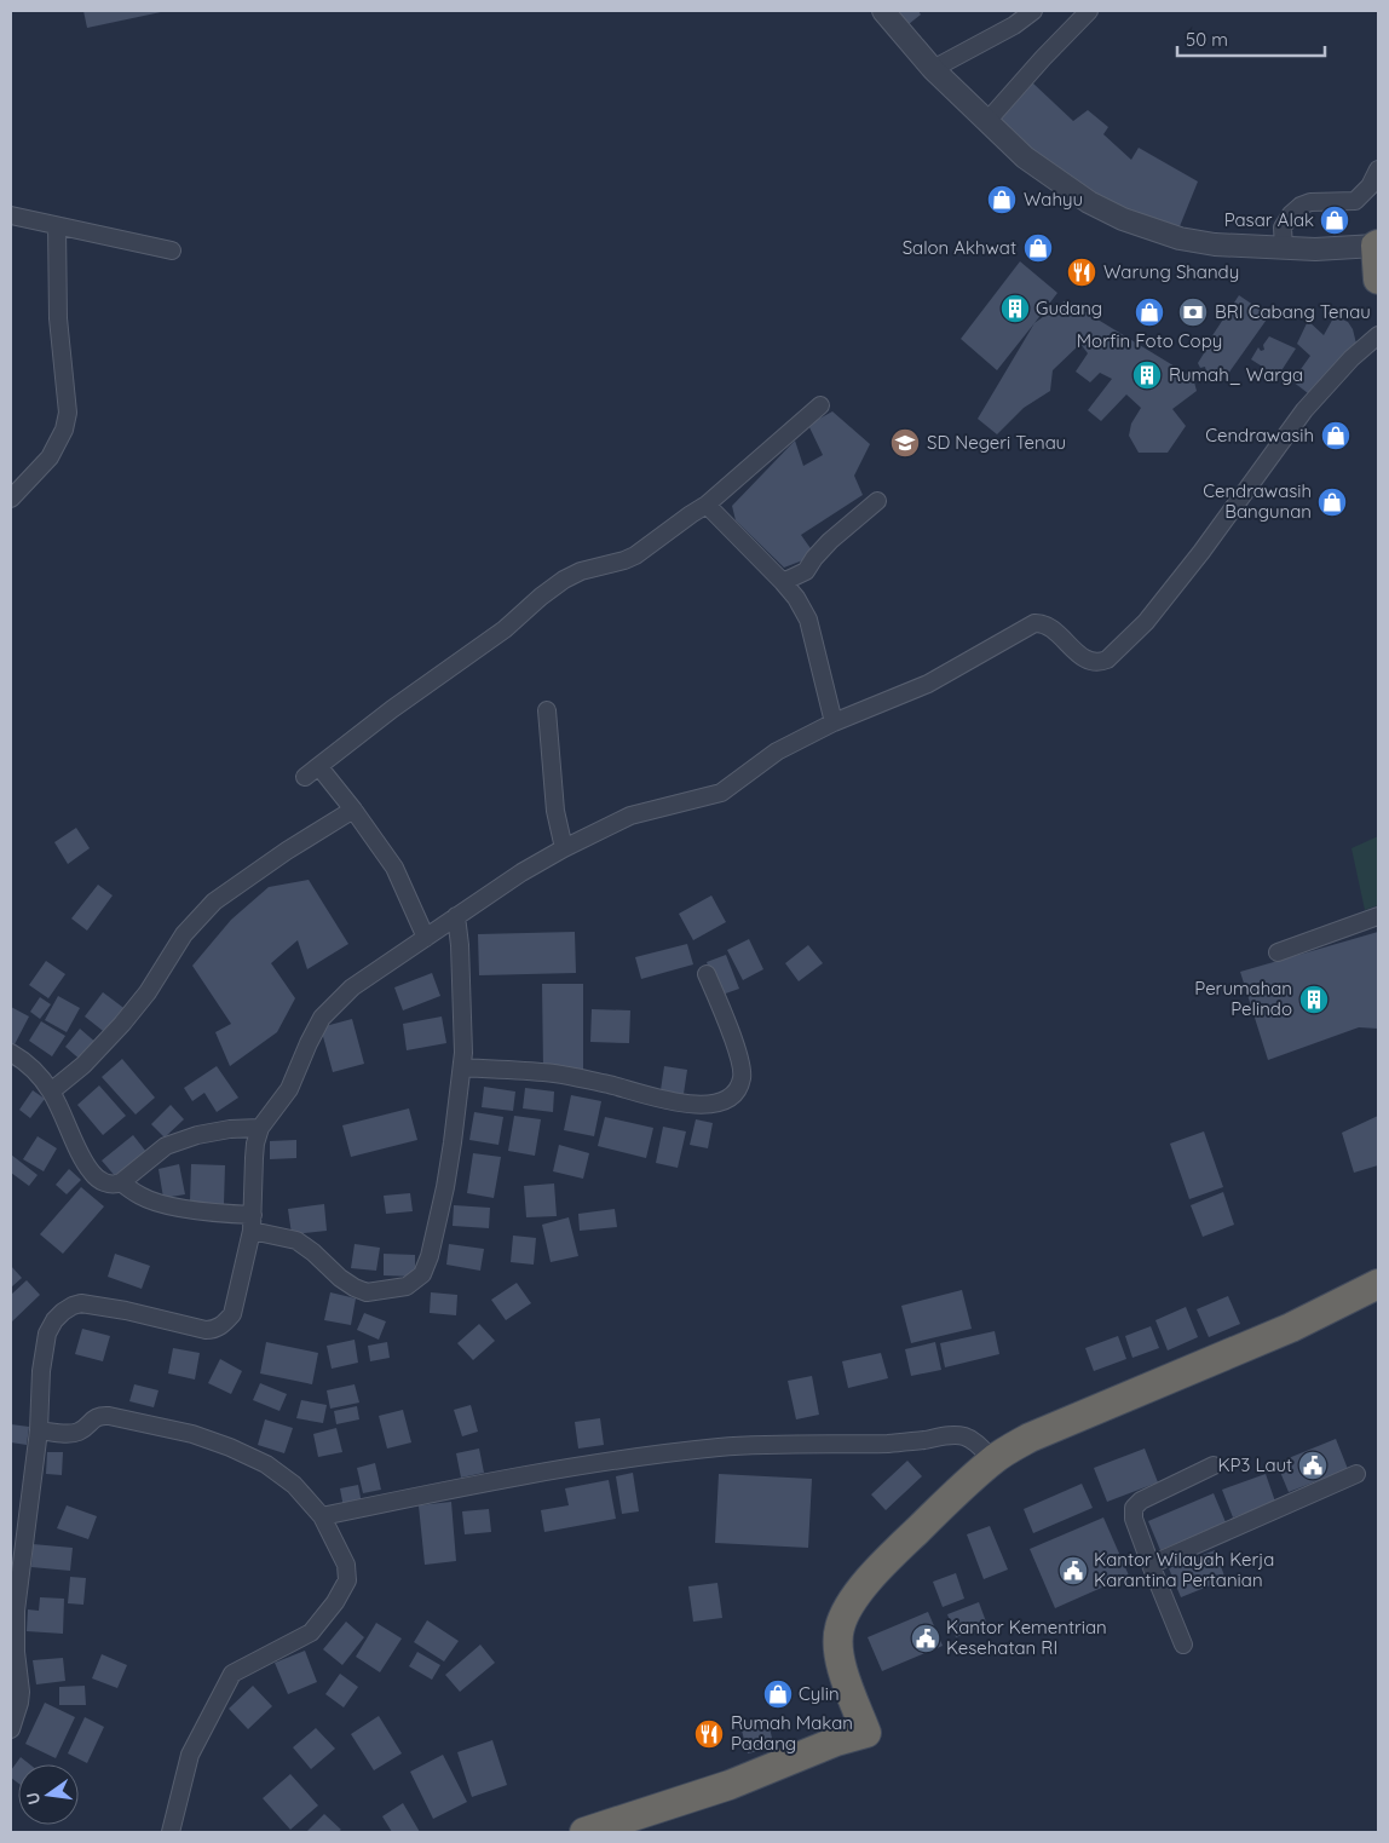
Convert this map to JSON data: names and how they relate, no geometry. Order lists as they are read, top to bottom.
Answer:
{
  "places": {
    "shop": [
      "Wahyu",
      "Pasar Alak",
      "Salon Akhwat",
      "Morfin Foto Copy",
      "Cendrawasih",
      "Cendrawasih Bangunan",
      "Cylin"
    ],
    "restaurant": ["Warung Shandy", "Rumah Makan Padang"],
    "building": ["Gudang", "Rumah_ Warga", "Perumahan Pelindo"],
    "bank": ["BRI Cabang Tenau"],
    "school or university": ["SD Negeri Tenau"],
    "public building": ["KP3 Laut", "Kantor Wilayah Kerja Karantina Pertanian", "Kantor Kementrian Kesehatan RI"]
  },
  "scale_bar": "50 m",
  "north": "left"
}
